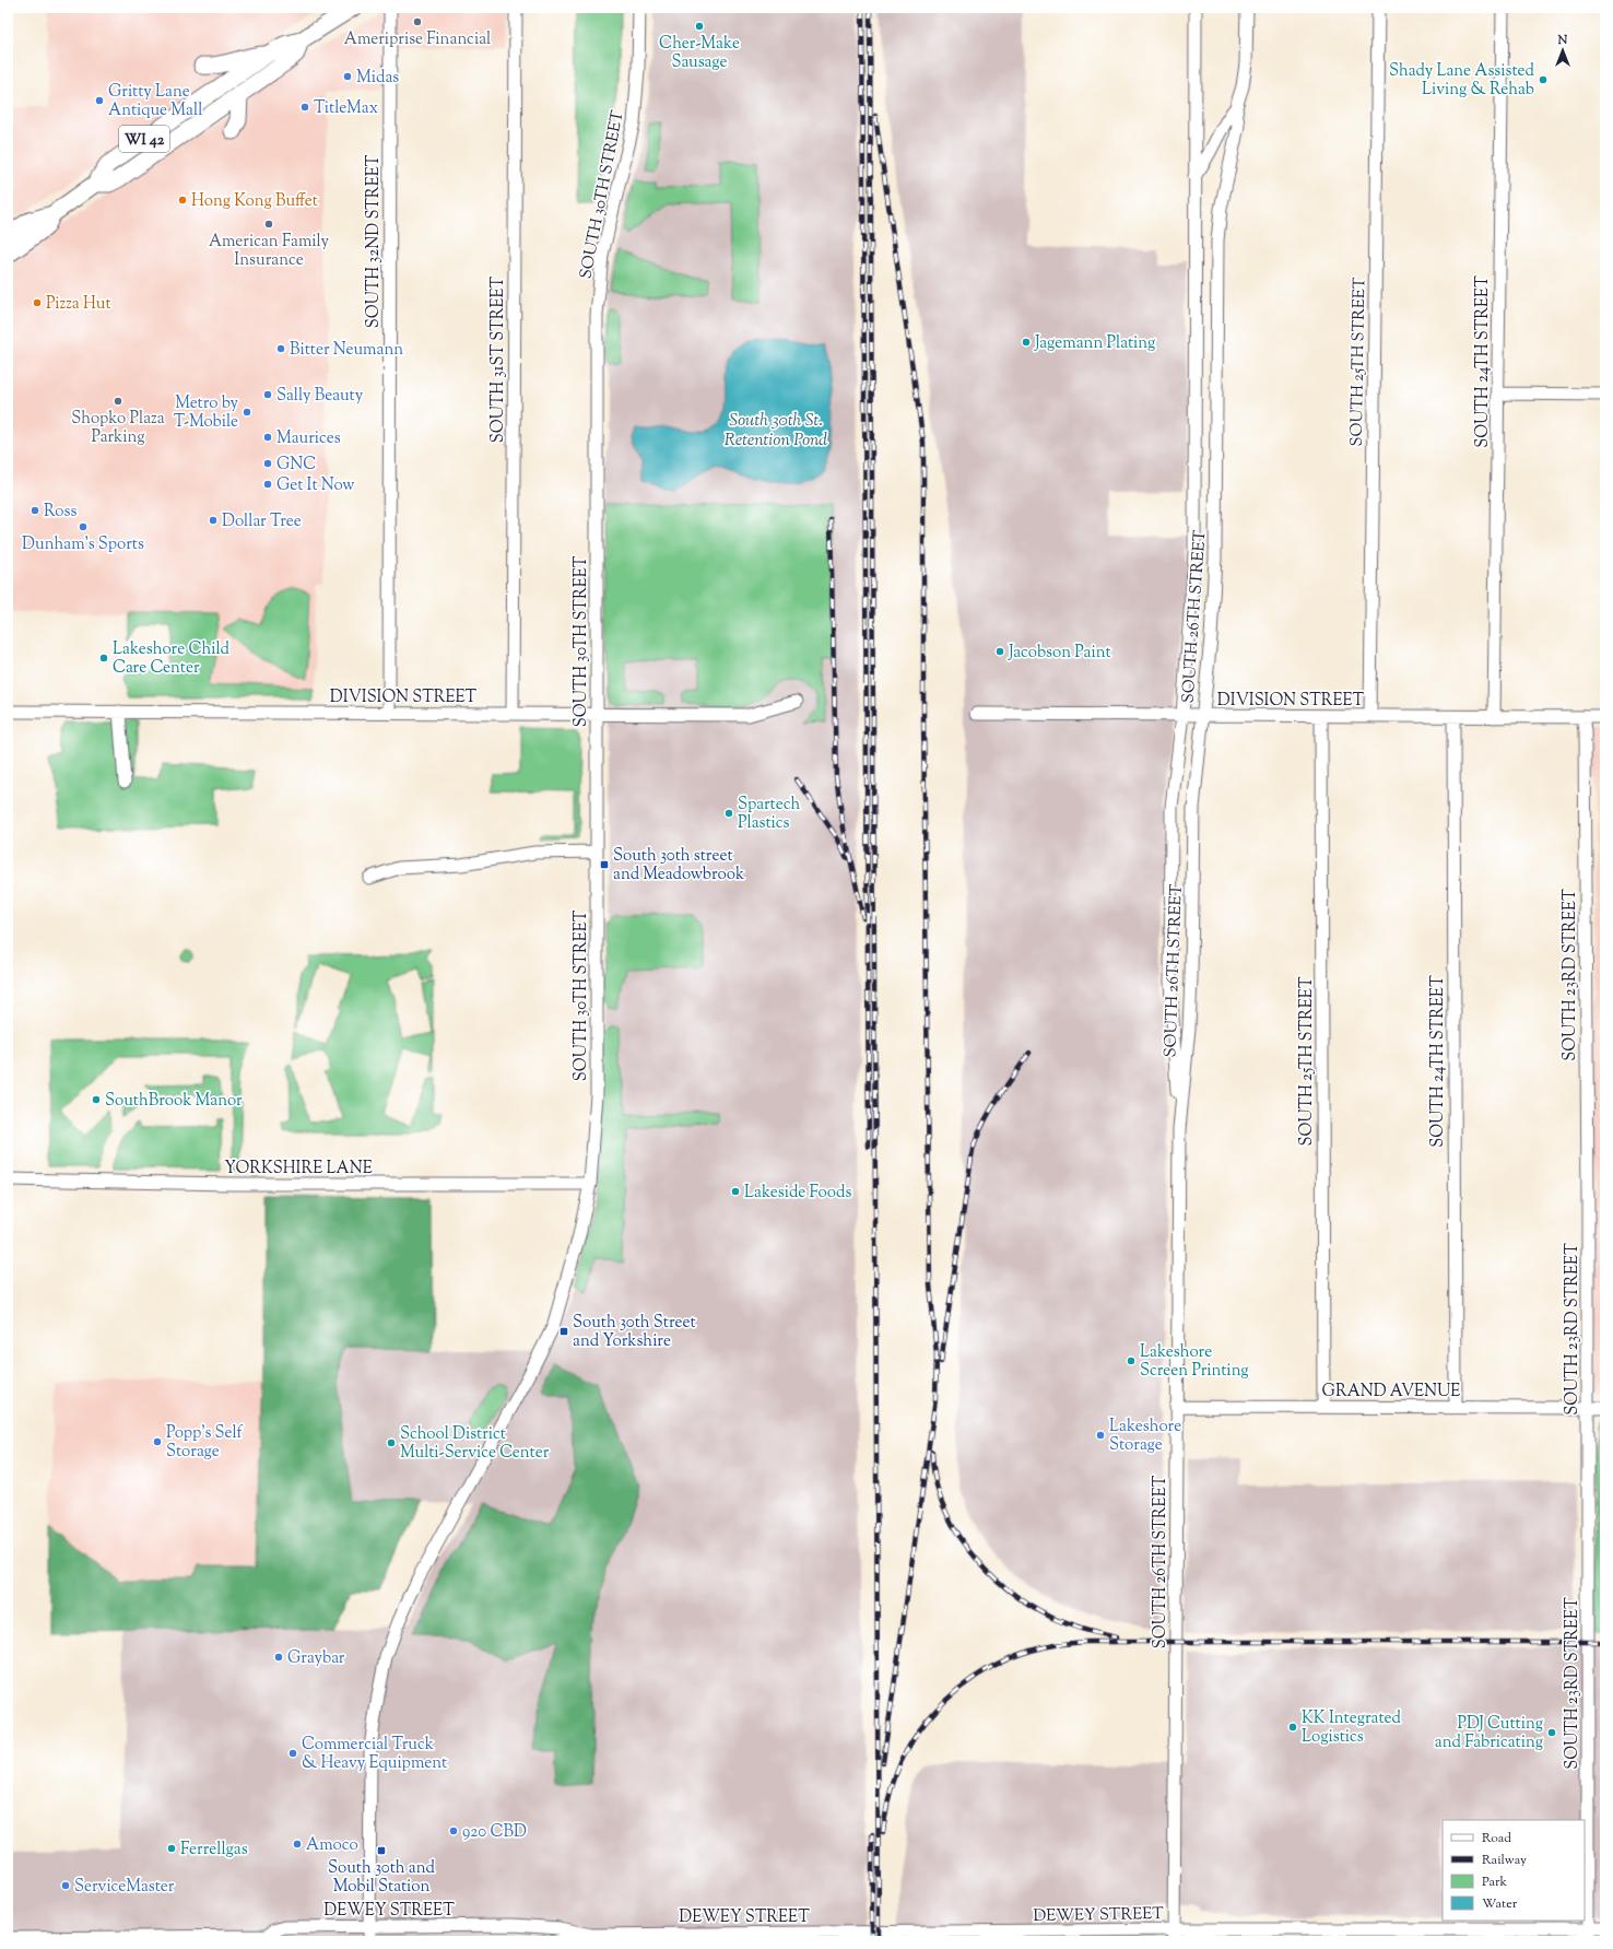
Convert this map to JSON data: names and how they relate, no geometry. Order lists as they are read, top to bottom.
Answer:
{
  "streets": {
    "main road": ["WI 42"],
    "street": [
      "SOUTH 30TH STREET",
      "SOUTH 32ND STREET",
      "SOUTH 31ST STREET",
      "SOUTH 25TH STREET",
      "SOUTH 24TH STREET",
      "SOUTH 26TH STREET",
      "DIVISION STREET",
      "SOUTH 23RD STREET",
      "YORKSHIRE LANE",
      "GRAND AVENUE",
      "DEWEY STREET"
    ]
  },
  "crossings": [
    ["SOUTH 30TH STREET", "DIVISION STREET"],
    ["SOUTH 30TH STREET", "YORKSHIRE LANE"],
    ["SOUTH 30TH STREET", "DEWEY STREET"],
    ["SOUTH 32ND STREET", "DIVISION STREET"],
    ["SOUTH 31ST STREET", "DIVISION STREET"],
    ["SOUTH 25TH STREET", "DIVISION STREET"],
    ["SOUTH 25TH STREET", "GRAND AVENUE"],
    ["SOUTH 24TH STREET", "DIVISION STREET"],
    ["SOUTH 24TH STREET", "GRAND AVENUE"],
    ["SOUTH 26TH STREET", "DIVISION STREET"],
    ["SOUTH 26TH STREET", "GRAND AVENUE"],
    ["SOUTH 26TH STREET", "DEWEY STREET"],
    ["DIVISION STREET", "SOUTH 23RD STREET"],
    ["SOUTH 23RD STREET", "GRAND AVENUE"],
    ["SOUTH 23RD STREET", "DEWEY STREET"]
  ],
  "water": ["South 30th St. Retention Pond"],
  "places": {
    "other": [
      "Ameriprise Financial",
      "Cher-Make Sausage",
      "Midas",
      "Shady Lane Assisted Living & Rehab",
      "Gritty Lane Antique Mall",
      "TitleMax",
      "Hong Kong Buffet",
      "American Family Insurance",
      "Pizza Hut",
      "Jagemann Plating",
      "Bitter Neumann",
      "Sally Beauty",
      "Shopko Plaza Parking",
      "Metro by T-Mobile",
      "Maurices",
      "GNC",
      "Get It Now",
      "Ross",
      "Dollar Tree",
      "Dunham's Sports",
      "Jacobson Paint",
      "Lakeshore Child Care Center",
      "Spartech Plastics",
      "SouthBrook Manor",
      "Lakeside Foods",
      "Lakeshore Screen Printing",
      "Lakeshore Storage",
      "Popp's Self Storage",
      "School District Multi-Service Center",
      "Graybar",
      "KK Integrated Logistics",
      "PDJ Cutting and Fabricating",
      "Commercial Truck & Heavy Equipment",
      "920 CBD",
      "Amoco",
      "Ferrellgas",
      "ServiceMaster"
    ],
    "transit": ["South 30th street and Meadowbrook", "South 30th Street and Yorkshire", "South 30th and Mobil Station"]
  },
  "legend": [
    "Road",
    "Railway",
    "Park",
    "Water"
  ],
  "north": "top"
}
